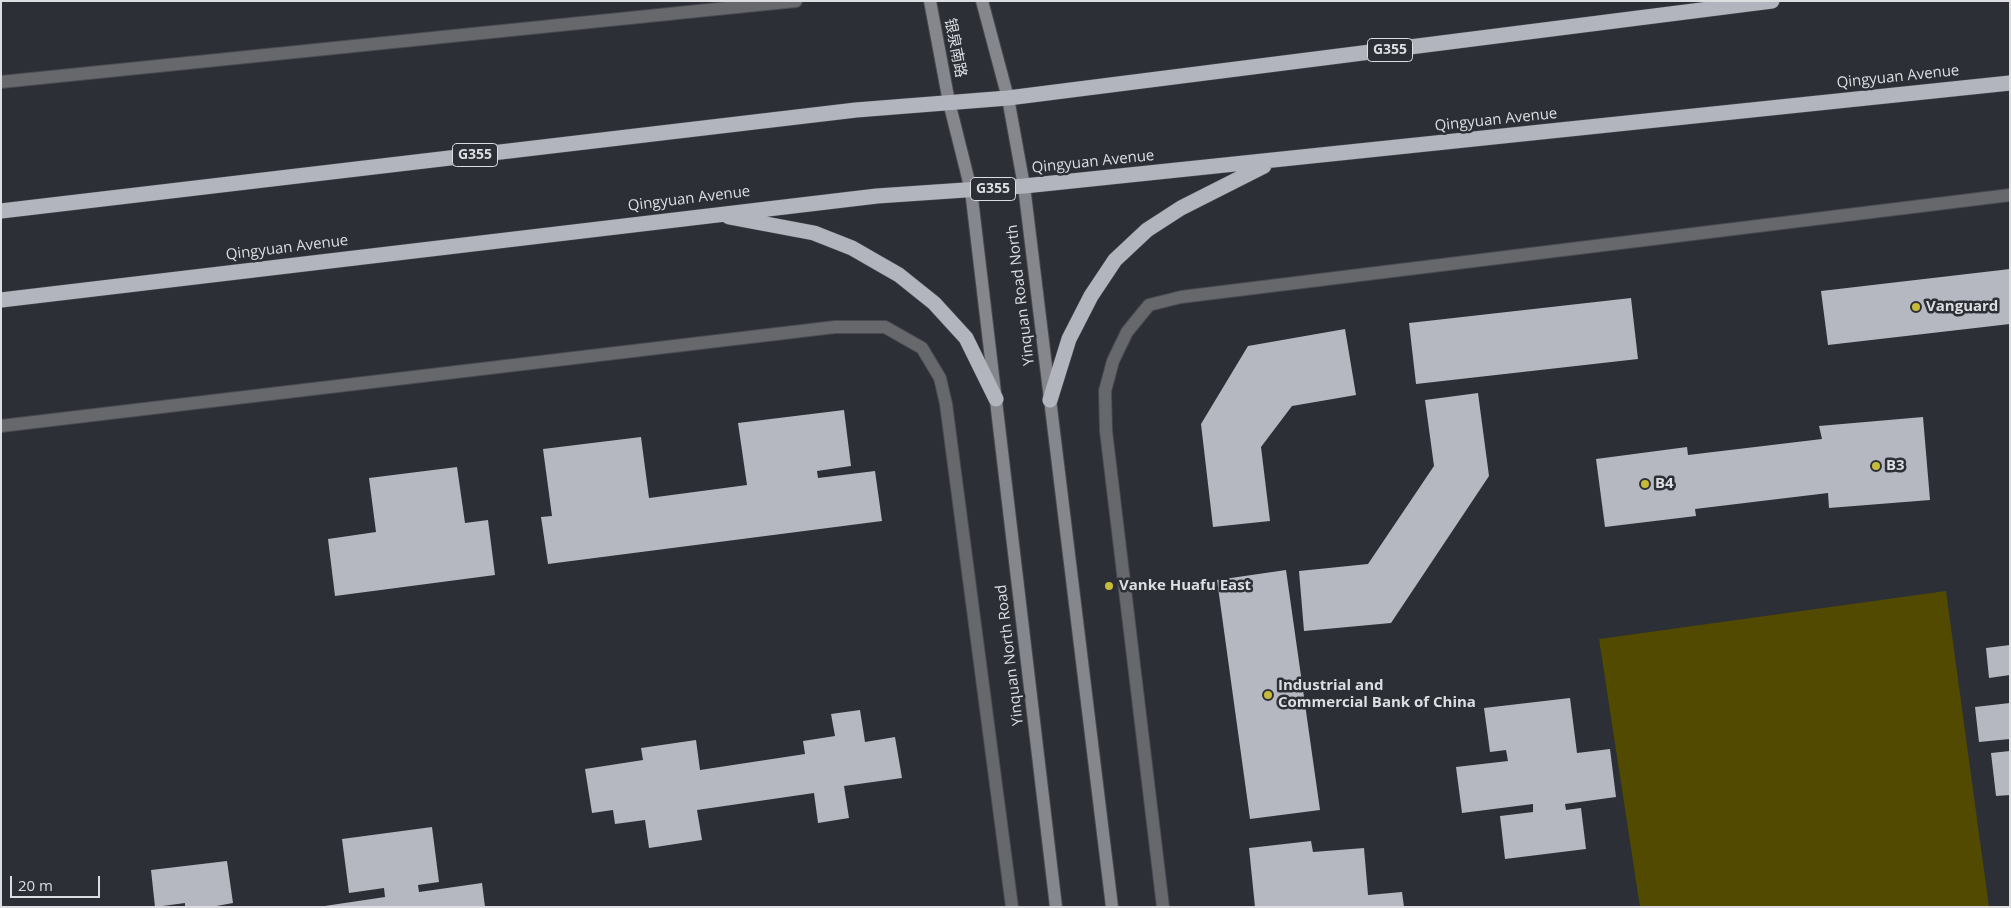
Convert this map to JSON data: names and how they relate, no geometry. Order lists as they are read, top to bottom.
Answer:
{
  "streets": {
    "highway": ["G355", "Qingyuan Avenue"],
    "main road": ["银泉南路", "Yinquan Road North", "Yinquan North Road"]
  },
  "crossings": [
    ["银泉南路", "G355"],
    ["G355", "Yinquan Road North"],
    ["Qingyuan Avenue", "Yinquan Road North"]
  ],
  "places": [
    "Vanguard",
    "B3",
    "B4",
    "Vanke Huafu East",
    "Industrial and Commercial Bank of China"
  ],
  "scale_bar": "20 m"
}
